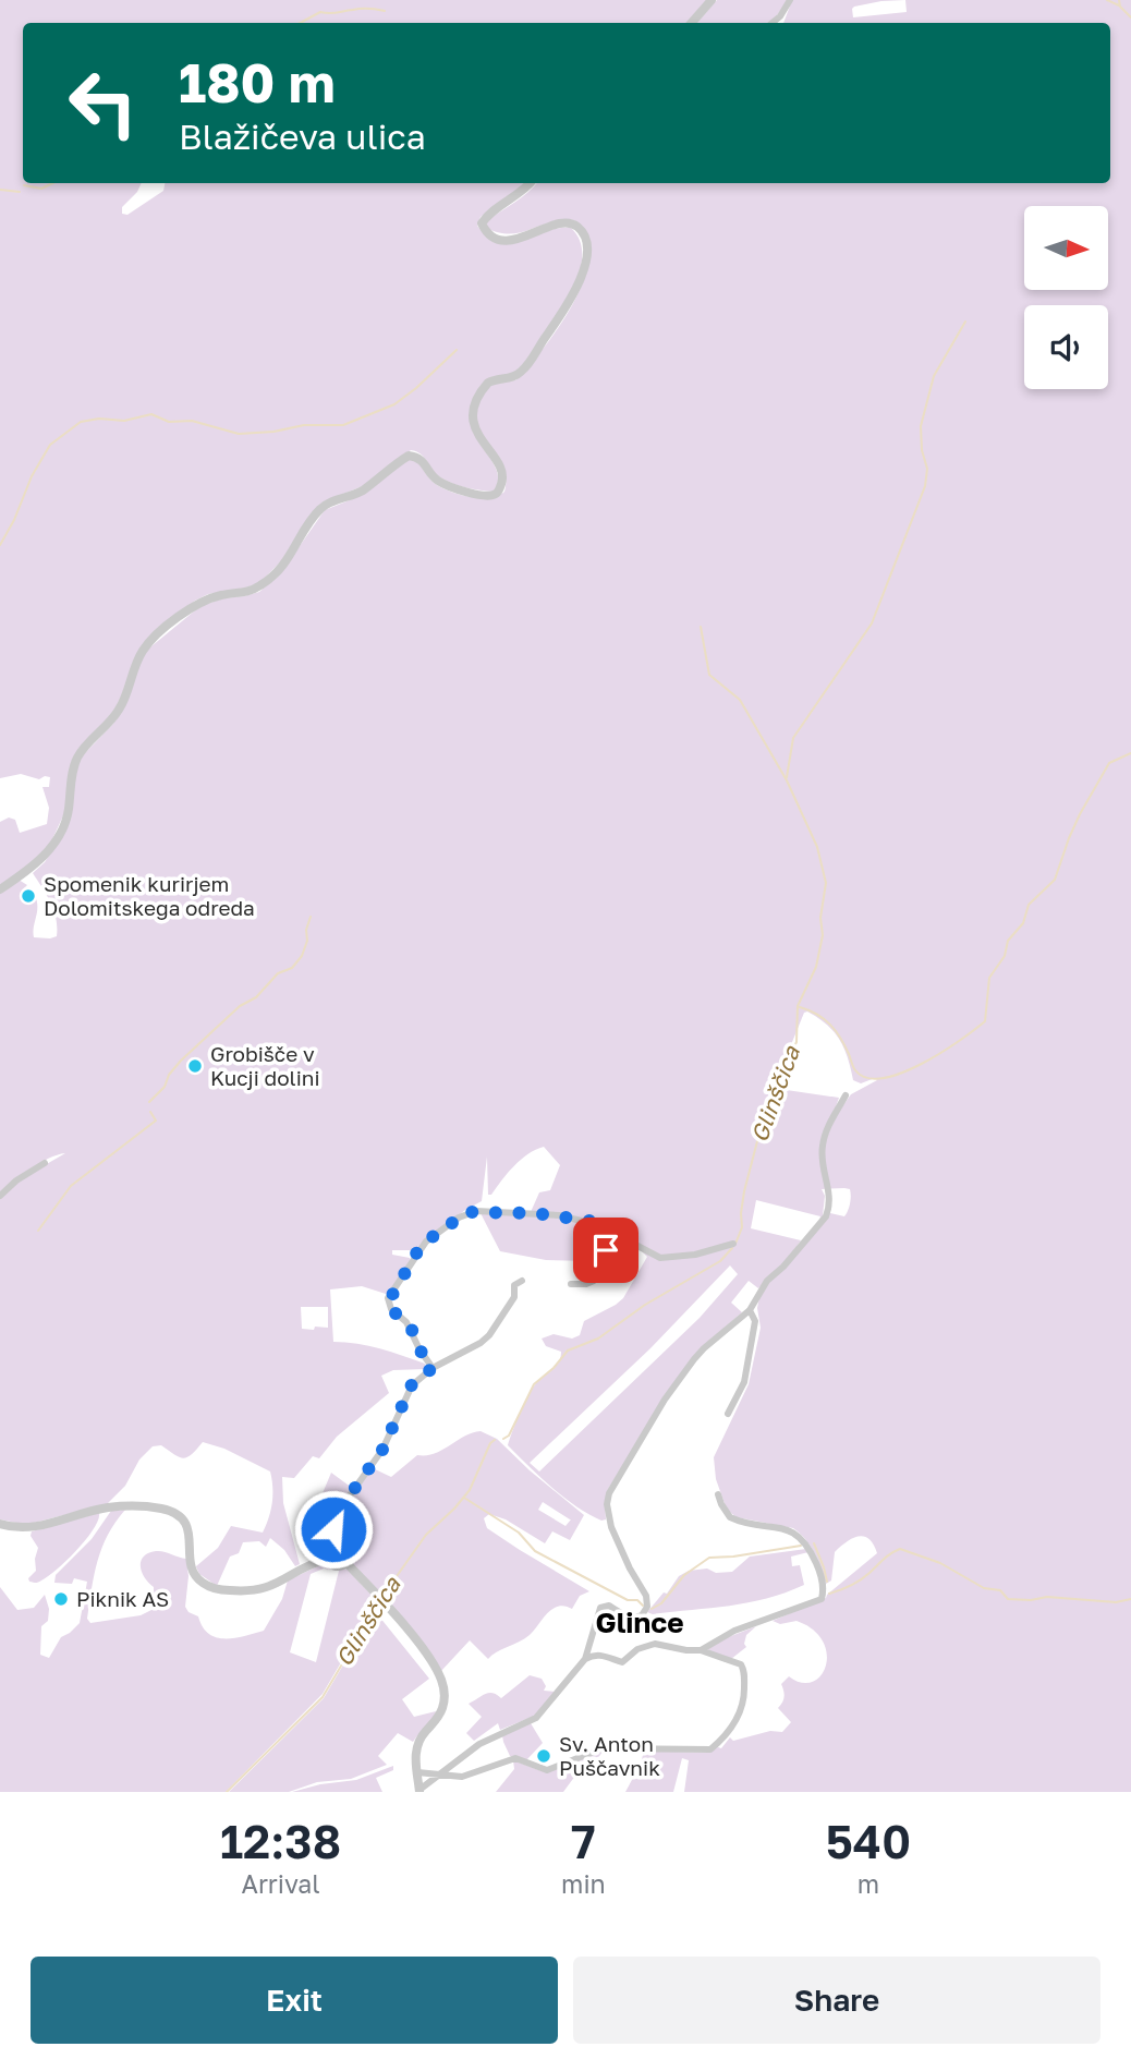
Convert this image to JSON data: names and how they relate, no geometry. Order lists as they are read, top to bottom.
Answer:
{
  "districts": ["Glince"],
  "water": ["Glinščica"],
  "places": [
    "Spomenik kurirjem Dolomitskega odreda",
    "Grobišče v Kucji dolini",
    "Piknik AS",
    "Sv. Anton Puščavnik"
  ],
  "north": "right",
  "page": {
    "turn": ["180 m", "Blažičeva ulica"],
    "eta": [
      "12:38",
      "Arrival",
      "7",
      "min",
      "540",
      "m"
    ],
    "buttons": ["Exit", "Share"]
  }
}
